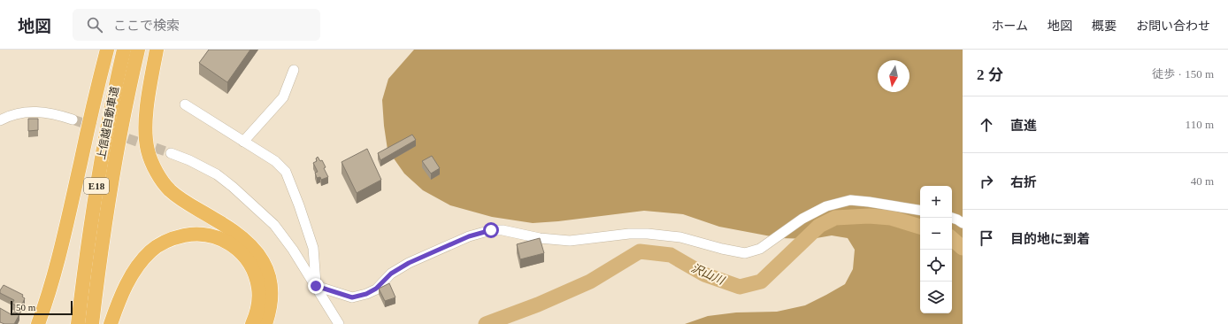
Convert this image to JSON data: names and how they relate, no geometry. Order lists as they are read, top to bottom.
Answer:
{
  "streets": {
    "highway": ["上信越自動車道", "E18"]
  },
  "water": ["沢山川"],
  "scale_bar": "50 m",
  "north": "bottom",
  "page": {
    "header": "地図",
    "search": "ここで検索",
    "nav": [
      "ホーム",
      "地図",
      "概要",
      "お問い合わせ"
    ],
    "heading": ["2 分", "徒歩 · 150 m"],
    "list": [
      ["直進", "110 m"],
      ["右折", "40 m"],
      "目的地に到着"
    ],
    "map_buttons": ["+", "−"],
    "scale": "50 m"
  }
}
